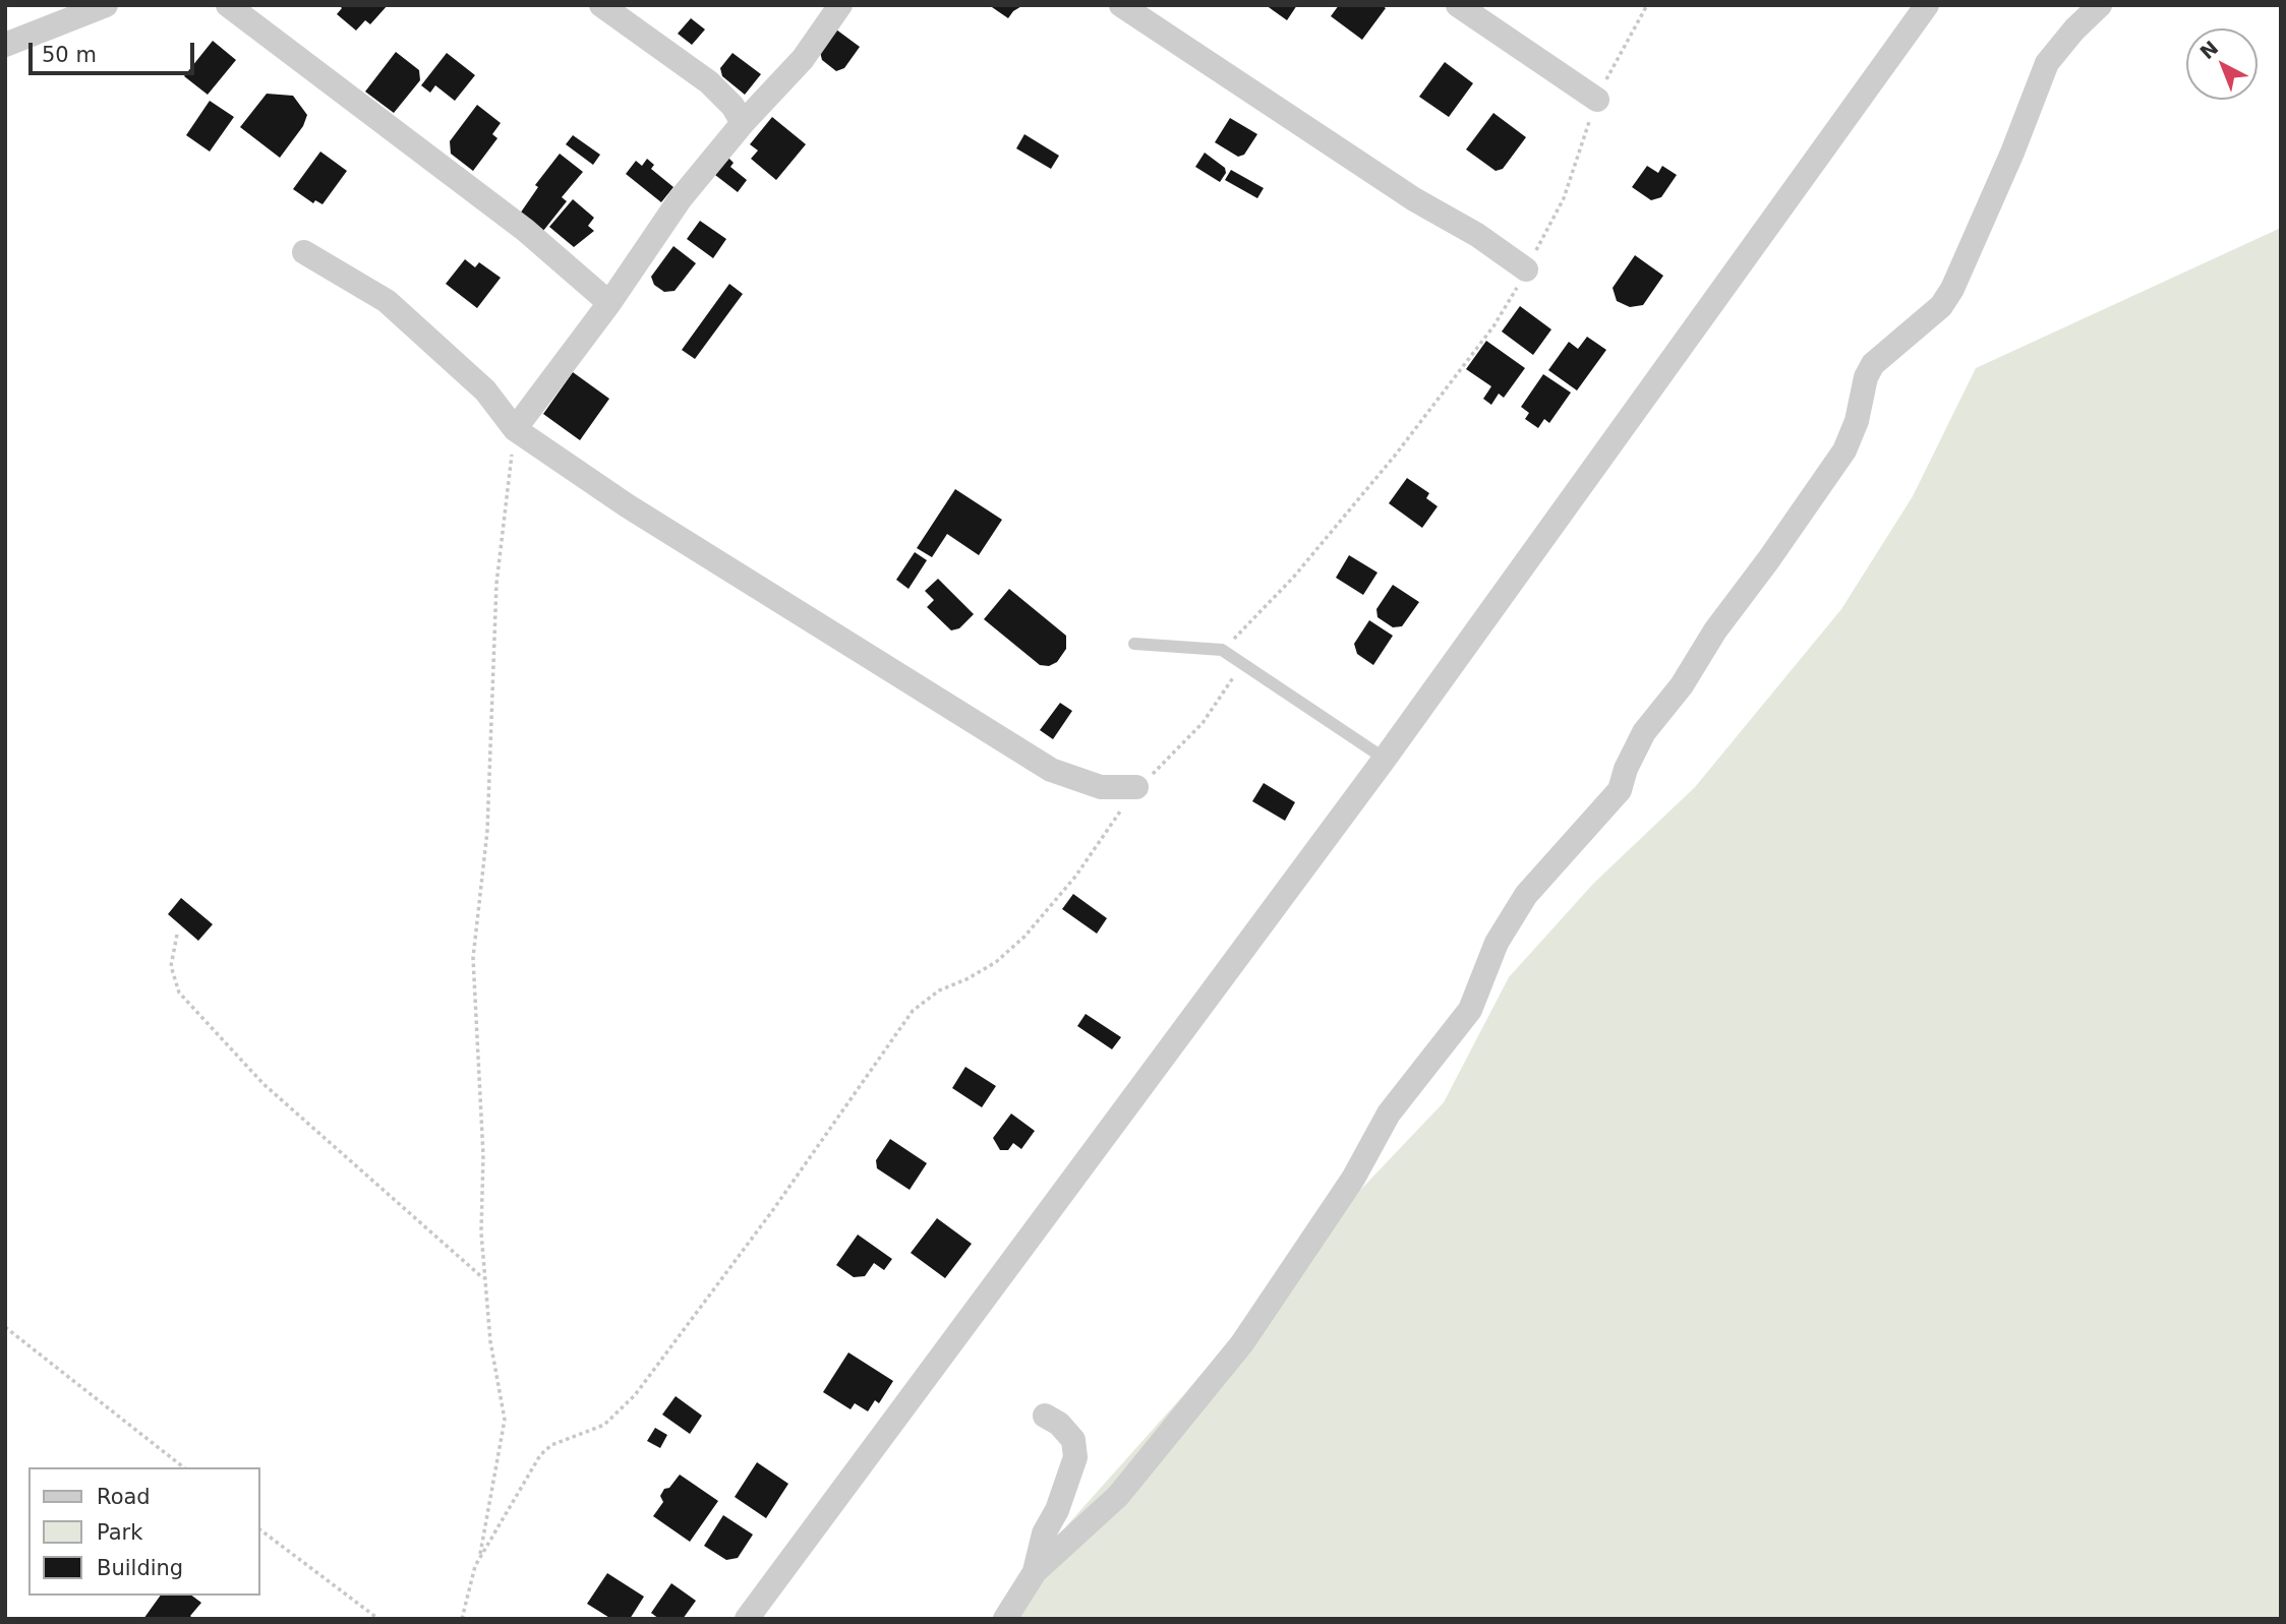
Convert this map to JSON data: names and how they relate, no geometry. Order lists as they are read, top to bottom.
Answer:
{
  "legend": ["Road", "Park", "Building"],
  "scale_bar": "50 m",
  "north": "top left"
}
